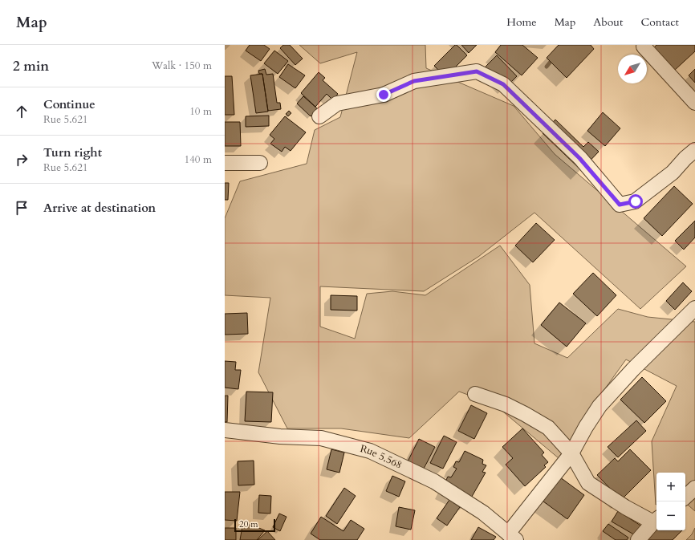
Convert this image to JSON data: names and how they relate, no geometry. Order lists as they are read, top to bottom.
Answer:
{
  "streets": {
    "street": ["Rue 5.568"]
  },
  "scale_bar": "20 m",
  "north": "bottom left",
  "page": {
    "header": "Map",
    "nav": [
      "Home",
      "Map",
      "About",
      "Contact"
    ],
    "heading": ["2 min", "Walk · 150 m"],
    "list": [
      ["Continue", "Rue 5.621", "10 m"],
      ["Turn right", "Rue 5.621", "140 m"],
      "Arrive at destination"
    ],
    "map_buttons": ["+", "−"],
    "scale": "20 m"
  }
}
